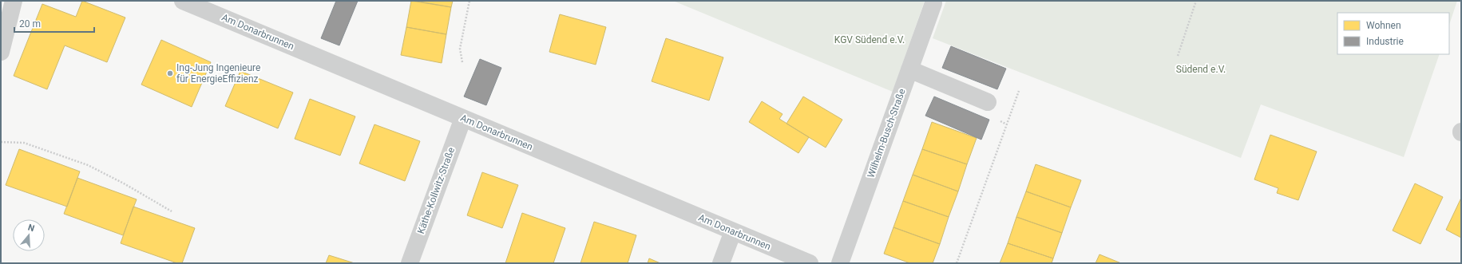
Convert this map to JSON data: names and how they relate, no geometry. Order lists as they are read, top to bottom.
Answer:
{
  "streets": {
    "street": ["Am Donarbrunnen", "Wilhelm-Busch-Straße", "Käthe-Kollwitz-Straße"]
  },
  "crossings": [
    ["Am Donarbrunnen", "Käthe-Kollwitz-Straße"]
  ],
  "parks": ["KGV Südend e.V.", "Südend e.V."],
  "places": ["Ing-Jung Ingenieure für EnergieEffizienz"],
  "legend": ["Wohnen", "Industrie"],
  "scale_bar": "20 m",
  "north": "top"
}
